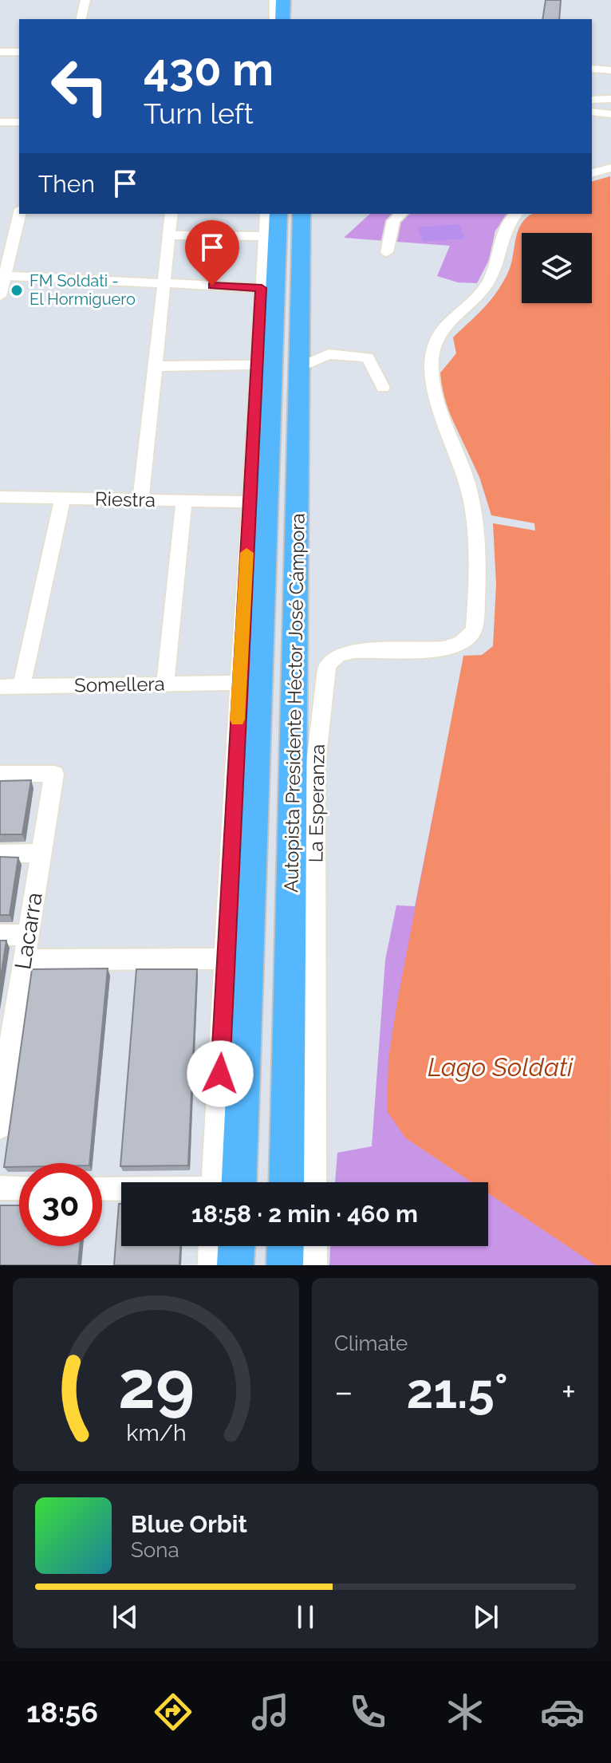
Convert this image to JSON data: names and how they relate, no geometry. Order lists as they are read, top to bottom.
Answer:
{
  "streets": {
    "highway": ["Autopista Presidente Héctor José Cámpora"],
    "street": [
      "Riestra",
      "Somellera",
      "La Esperanza",
      "Lacarra"
    ]
  },
  "water": ["Lago Soldati"],
  "places": ["FM Soldati - El Hormiguero"],
  "page": {
    "turn": ["430 m", "Turn left"],
    "then": "Then",
    "limit": "30",
    "trip": "18:58 · 2 min · 460 m",
    "tile": "Climate",
    "heat": ["−", "21.5°", "+"],
    "song": ["Blue Orbit", "Sona"],
    "tabs": "18:56",
    "gauge": ["29", "km/h"]
  }
}
